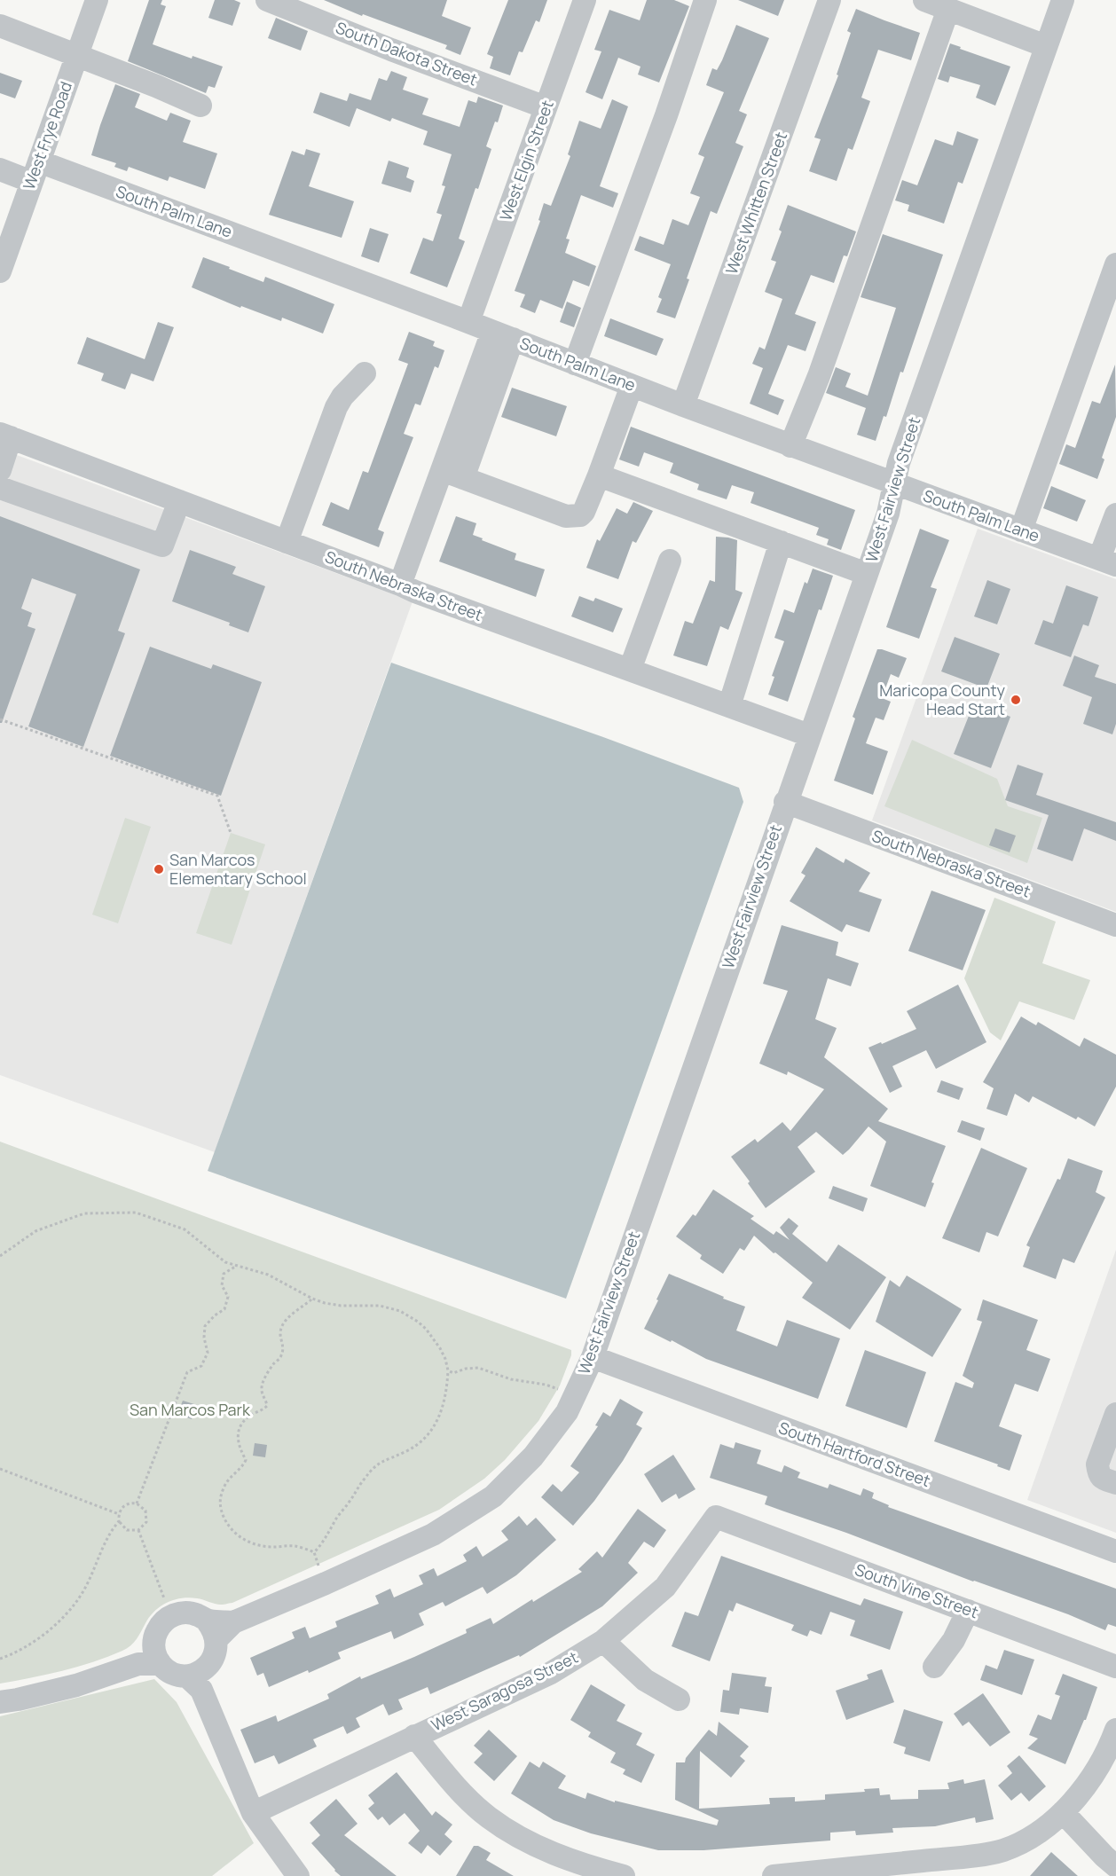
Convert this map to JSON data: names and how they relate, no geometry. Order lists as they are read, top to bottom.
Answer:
{
  "streets": {
    "street": [
      "South Dakota Street",
      "West Frye Road",
      "West Elgin Street",
      "West Whitten Street",
      "South Palm Lane",
      "West Fairview Street",
      "South Nebraska Street",
      "South Hartford Street",
      "South Vine Street",
      "West Saragosa Street"
    ]
  },
  "crossings": [
    ["South Dakota Street", "West Elgin Street"],
    ["West Frye Road", "South Palm Lane"],
    ["West Elgin Street", "South Palm Lane"],
    ["West Whitten Street", "South Palm Lane"],
    ["South Palm Lane", "West Fairview Street"],
    ["West Fairview Street", "South Nebraska Street"],
    ["West Fairview Street", "South Hartford Street"],
    ["South Vine Street", "West Saragosa Street"]
  ],
  "parks": ["San Marcos Park"],
  "places": ["Maricopa County Head Start", "San Marcos Elementary School"]
}
